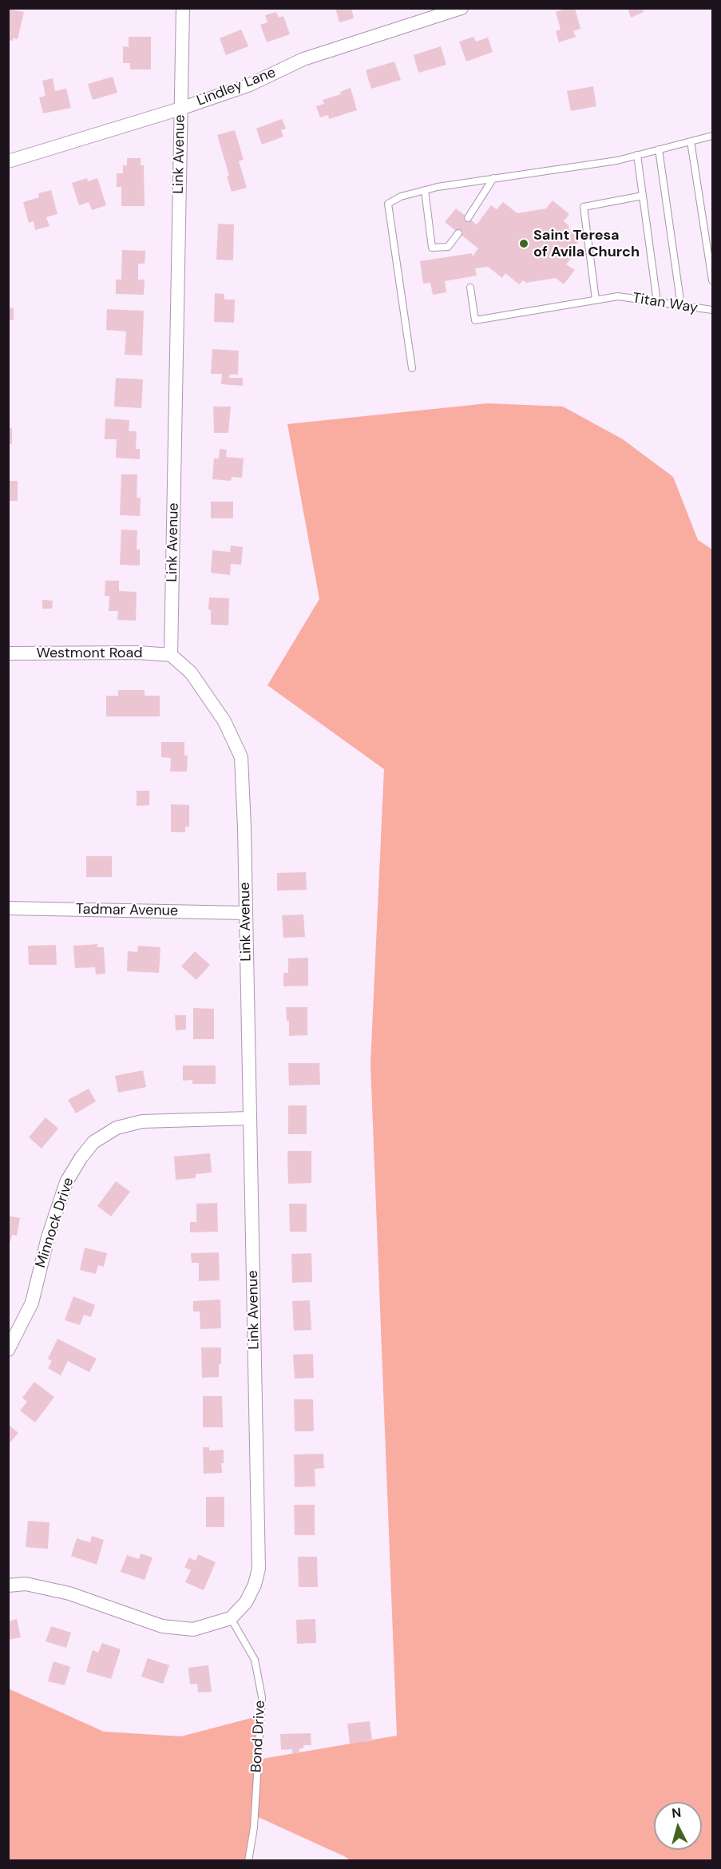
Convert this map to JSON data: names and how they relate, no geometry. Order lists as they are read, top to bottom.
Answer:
{
  "streets": {
    "street": [
      "Lindley Lane",
      "Link Avenue",
      "Westmont Road",
      "Tadmar Avenue",
      "Minnock Drive"
    ],
    "lane": ["Titan Way", "Bond Drive"]
  },
  "crossings": [
    ["Lindley Lane", "Link Avenue"],
    ["Link Avenue", "Westmont Road"],
    ["Link Avenue", "Tadmar Avenue"],
    ["Link Avenue", "Minnock Drive"],
    ["Link Avenue", "Bond Drive"]
  ],
  "places": ["Saint Teresa of Avila Church"],
  "north": "top"
}
